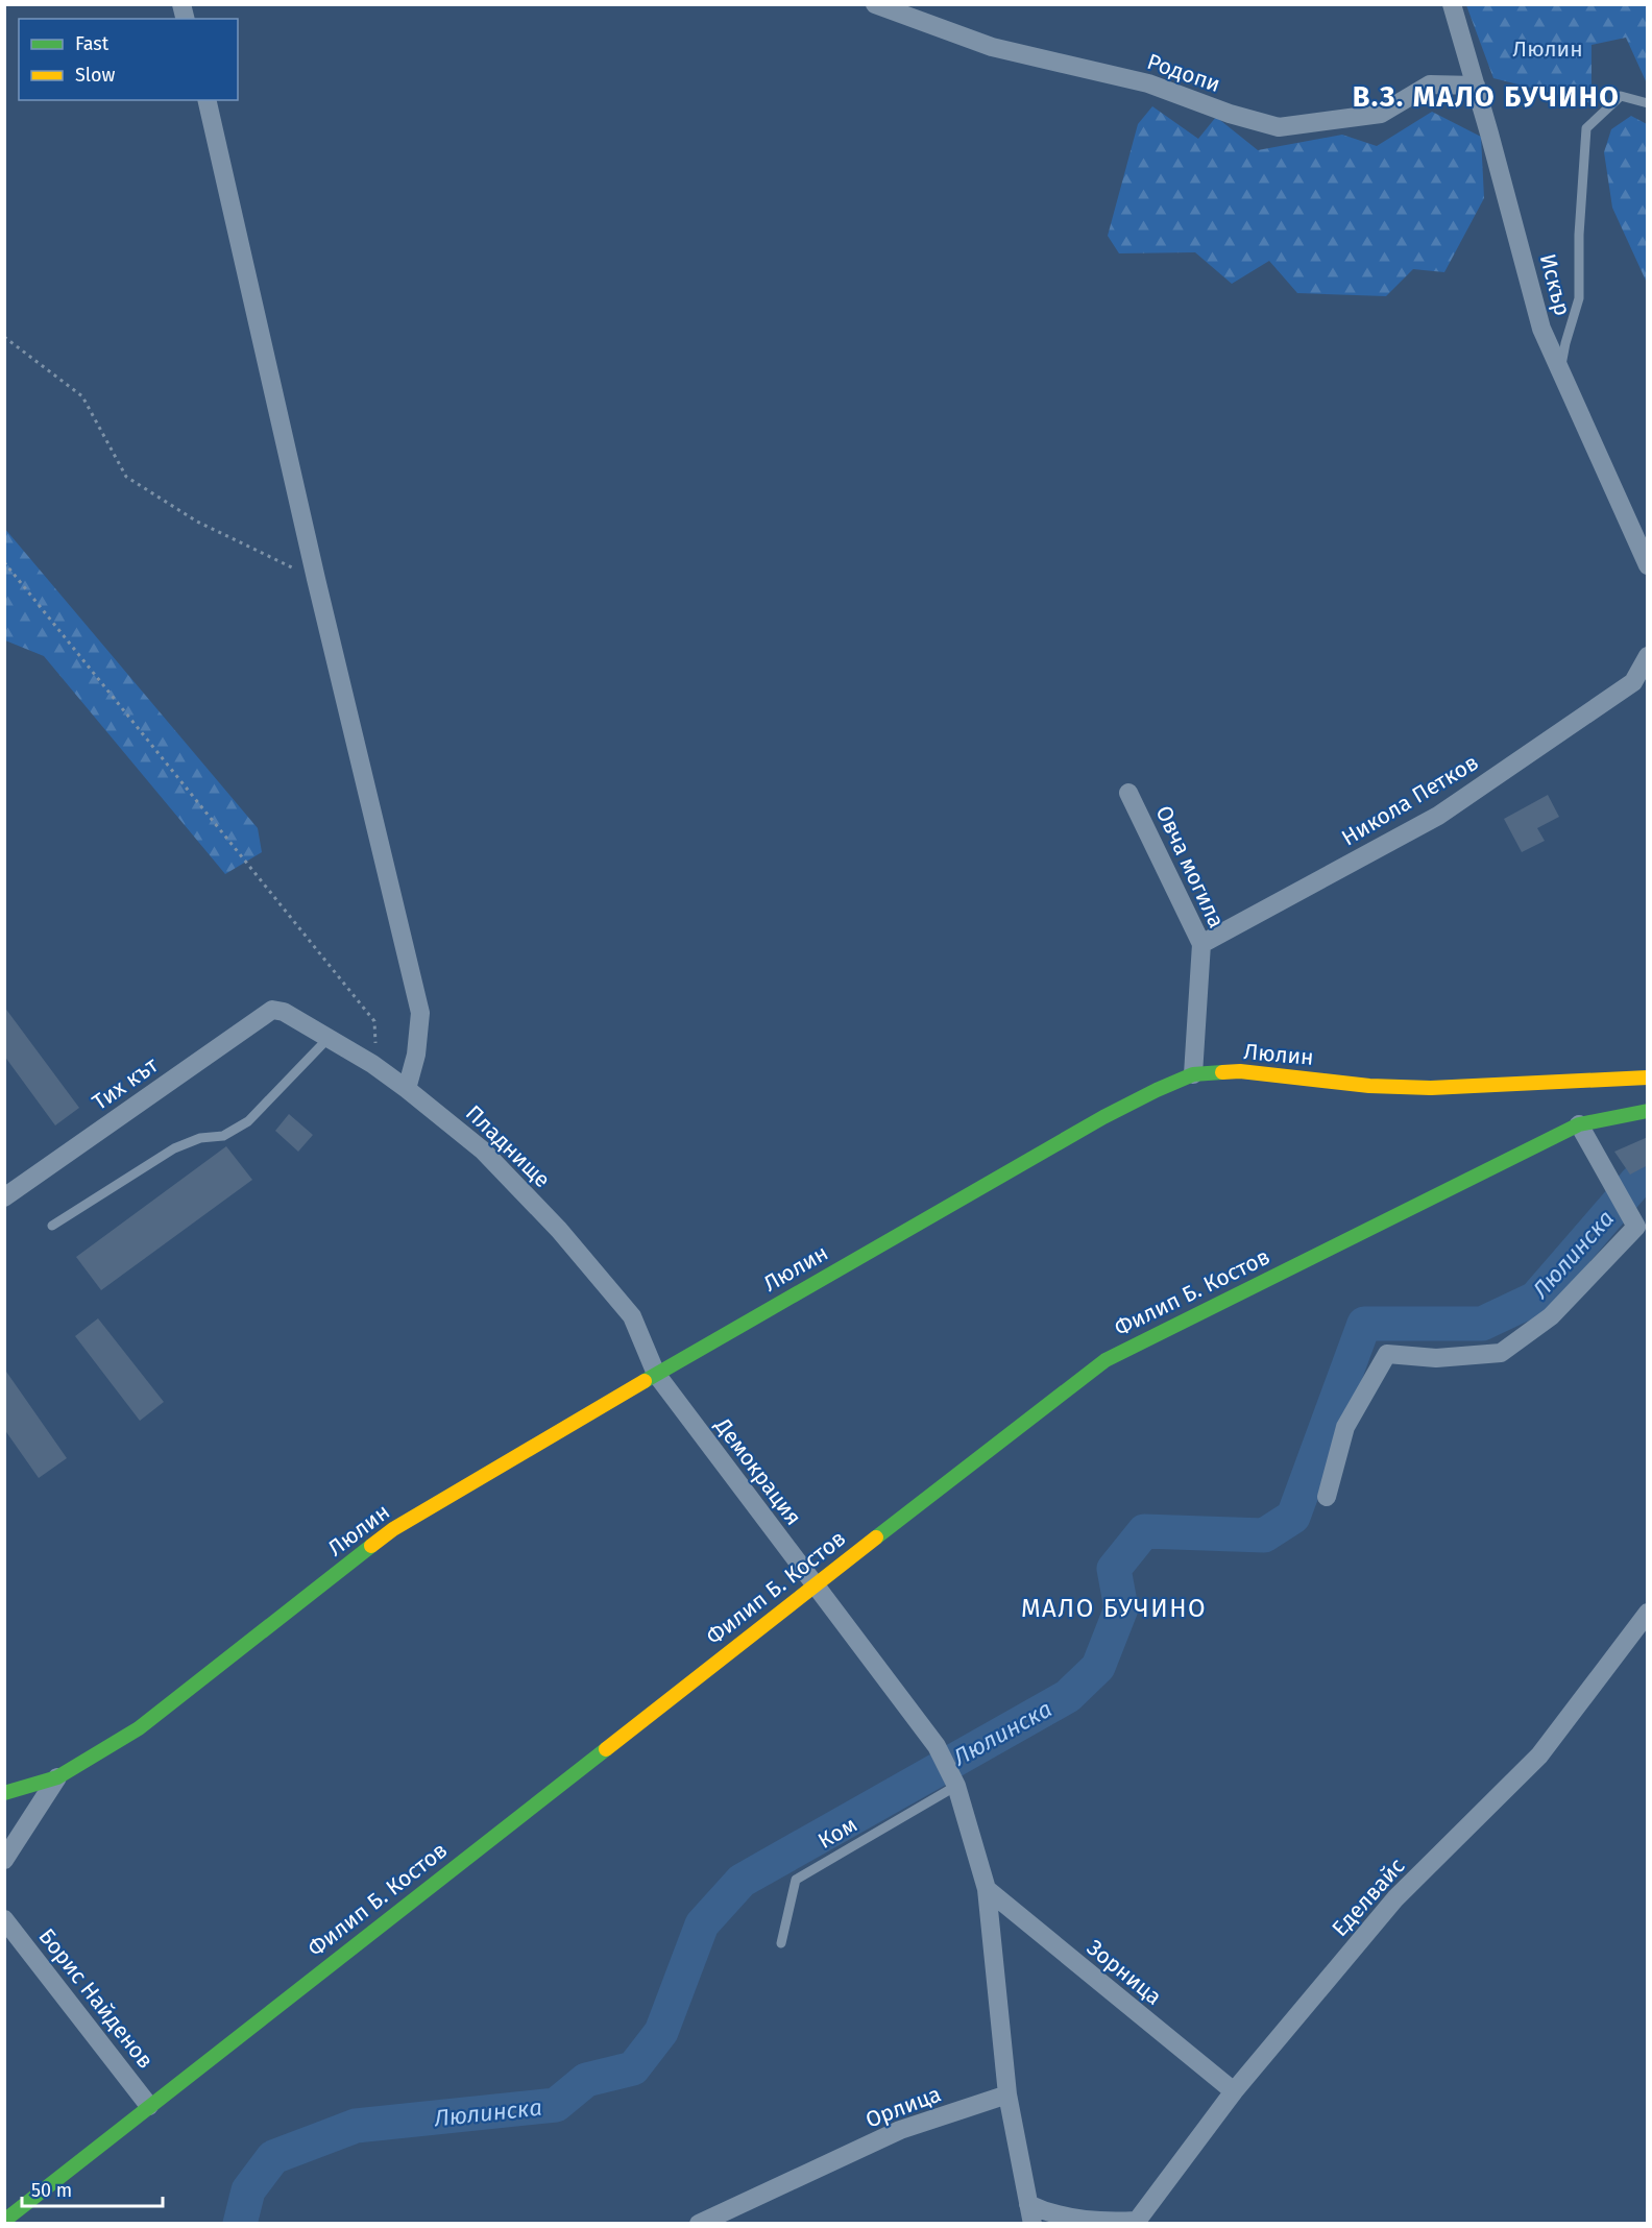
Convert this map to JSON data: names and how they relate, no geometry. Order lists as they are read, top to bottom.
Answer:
{
  "streets": {
    "street": [
      "Родопи",
      "Искър",
      "Никола Петков",
      "Овча могила",
      "Люлин",
      "Тих кът",
      "Пладнище",
      "Филип Б. Костов",
      "Демокрация",
      "Еделвайс",
      "Зорница",
      "Борис Найденов",
      "Орлица"
    ],
    "lane": ["Ком"]
  },
  "crossings": [
    ["Родопи", "Искър"],
    ["Никола Петков", "Овча могила"],
    ["Овча могила", "Люлин"],
    ["Люлин", "Пладнище"],
    ["Люлин", "Демокрация"],
    ["Тих кът", "Пладнище"],
    ["Пладнище", "Демокрация"],
    ["Филип Б. Костов", "Демокрация"],
    ["Филип Б. Костов", "Борис Найденов"],
    ["Демокрация", "Ком"],
    ["Демокрация", "Зорница"],
    ["Демокрация", "Орлица"],
    ["Еделвайс", "Зорница"]
  ],
  "districts": ["В.З. МАЛО БУЧИНО", "МАЛО БУЧИНО"],
  "water": ["Люлинска"],
  "parks": ["Люлин"],
  "legend": ["Fast", "Slow"],
  "scale_bar": "50 m"
}
